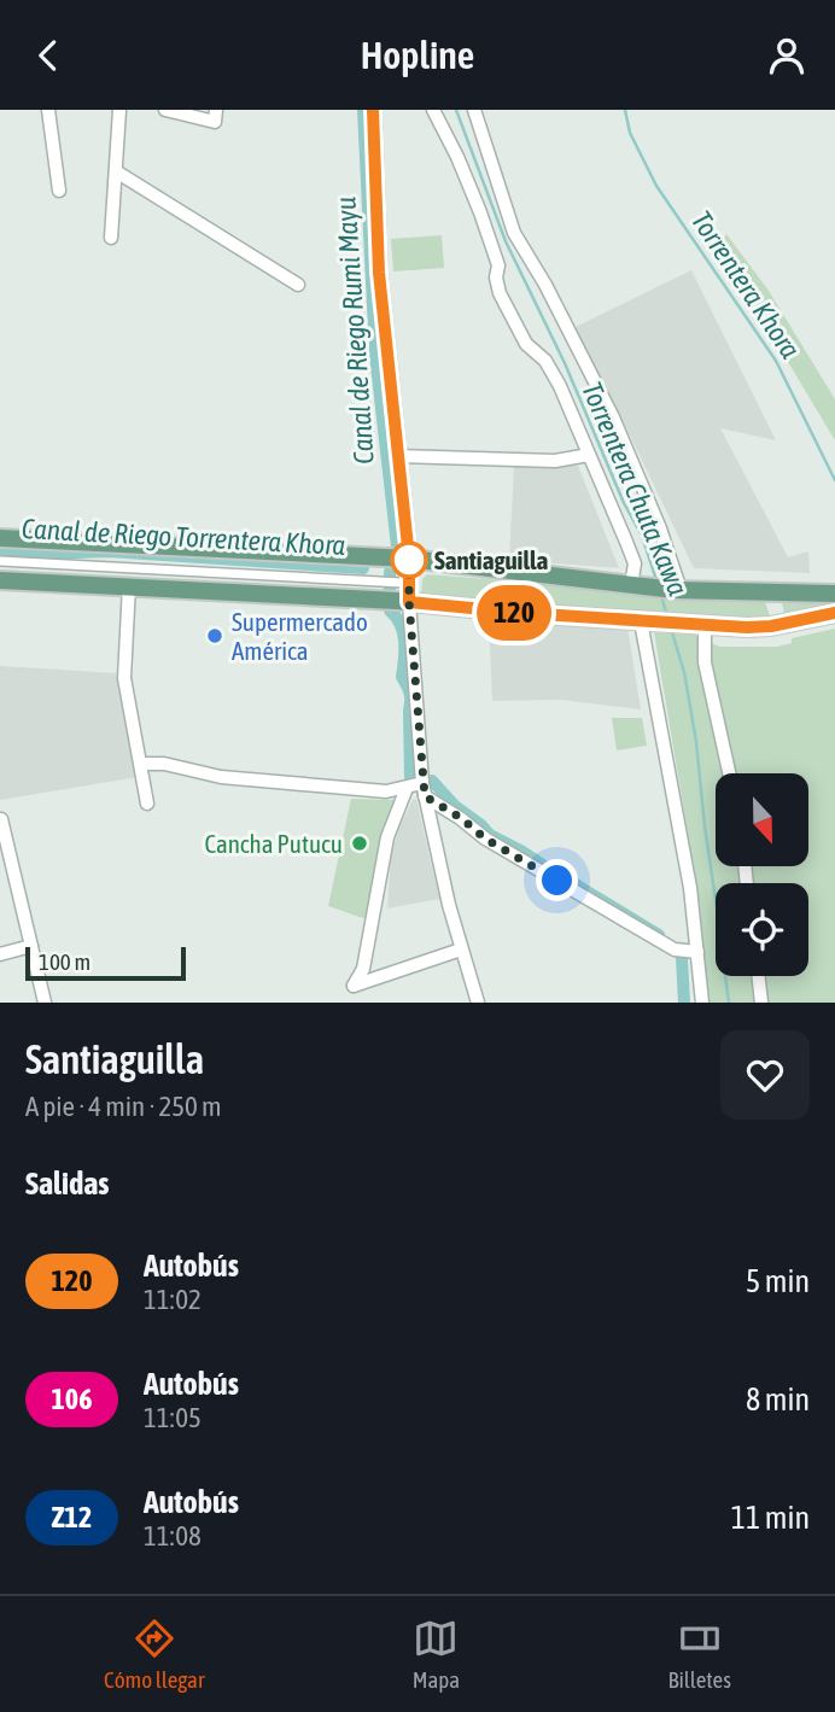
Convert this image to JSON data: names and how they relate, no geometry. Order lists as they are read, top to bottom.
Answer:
{
  "water": [
    "Torrentera Khora",
    "Canal de Riego Rumi Mayu",
    "Torrentera Chuta Kawa",
    "Canal de Riego Torrentera Khora"
  ],
  "places": ["Santiaguilla", "Supermercado América", "Cancha Putucu"],
  "lines": ["bus line 120"],
  "scale_bar": "100 m",
  "north": "bottom",
  "page": {
    "header": "Hopline",
    "on_map": "120",
    "scale": "100 m",
    "heading": [
      ["Santiaguilla", "A pie · 4 min · 250 m"],
      "Salidas"
    ],
    "list": [
      {
        "mark": "120",
        "name": "Autobús",
        "note": "11:02",
        "value": "5 min"
      },
      {
        "mark": "106",
        "name": "Autobús",
        "note": "11:05",
        "value": "8 min"
      },
      {
        "mark": "Z12",
        "name": "Autobús",
        "note": "11:08",
        "value": "11 min"
      }
    ],
    "tabs": ["Cómo llegar", "Mapa", "Billetes"]
  }
}
